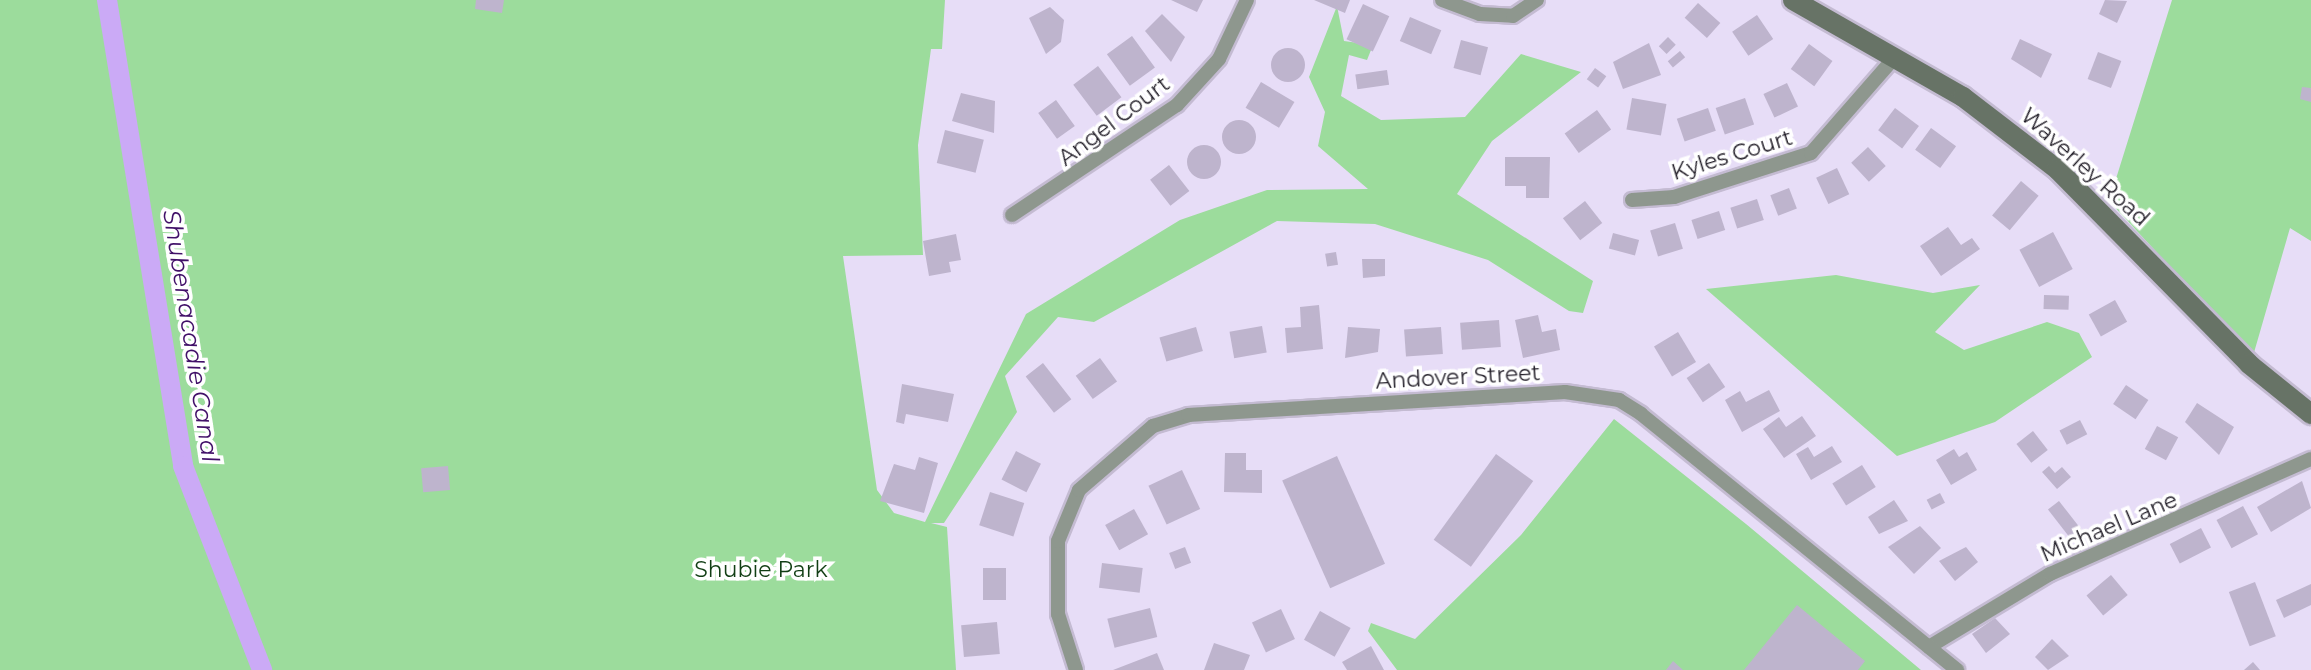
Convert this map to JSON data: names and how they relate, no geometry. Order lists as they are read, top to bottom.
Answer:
{
  "streets": {
    "main road": ["Waverley Road"],
    "street": [
      "Angel Court",
      "Kyles Court",
      "Andover Street",
      "Michael Lane"
    ]
  },
  "crossings": [
    ["Kyles Court", "Waverley Road"],
    ["Andover Street", "Michael Lane"]
  ],
  "water": ["Shubenacadie Canal"],
  "parks": ["Shubie Park"]
}
